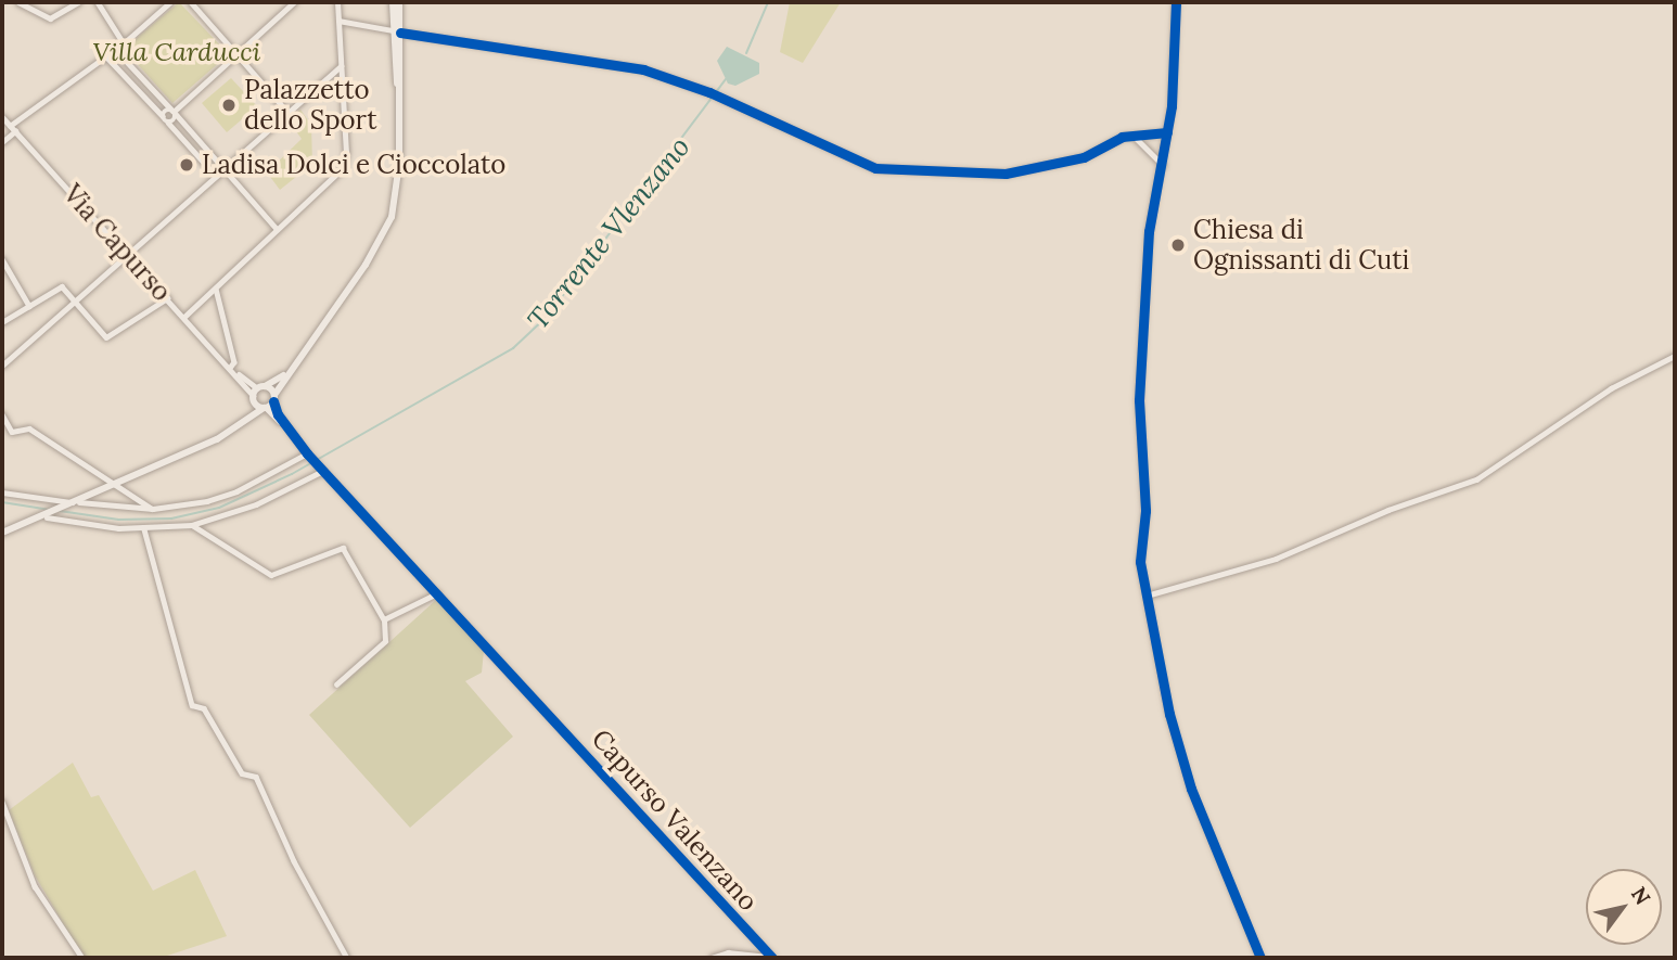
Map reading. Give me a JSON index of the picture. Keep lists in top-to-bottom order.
{
  "streets": {
    "street": ["Via Capurso", "Capurso Valenzano"]
  },
  "water": ["Torrente Vlenzano"],
  "parks": ["Villa Carducci"],
  "places": ["Palazzetto dello Sport", "Ladisa Dolci e Cioccolato", "Chiesa di Ognissanti di Cuti"],
  "north": "top right"
}
